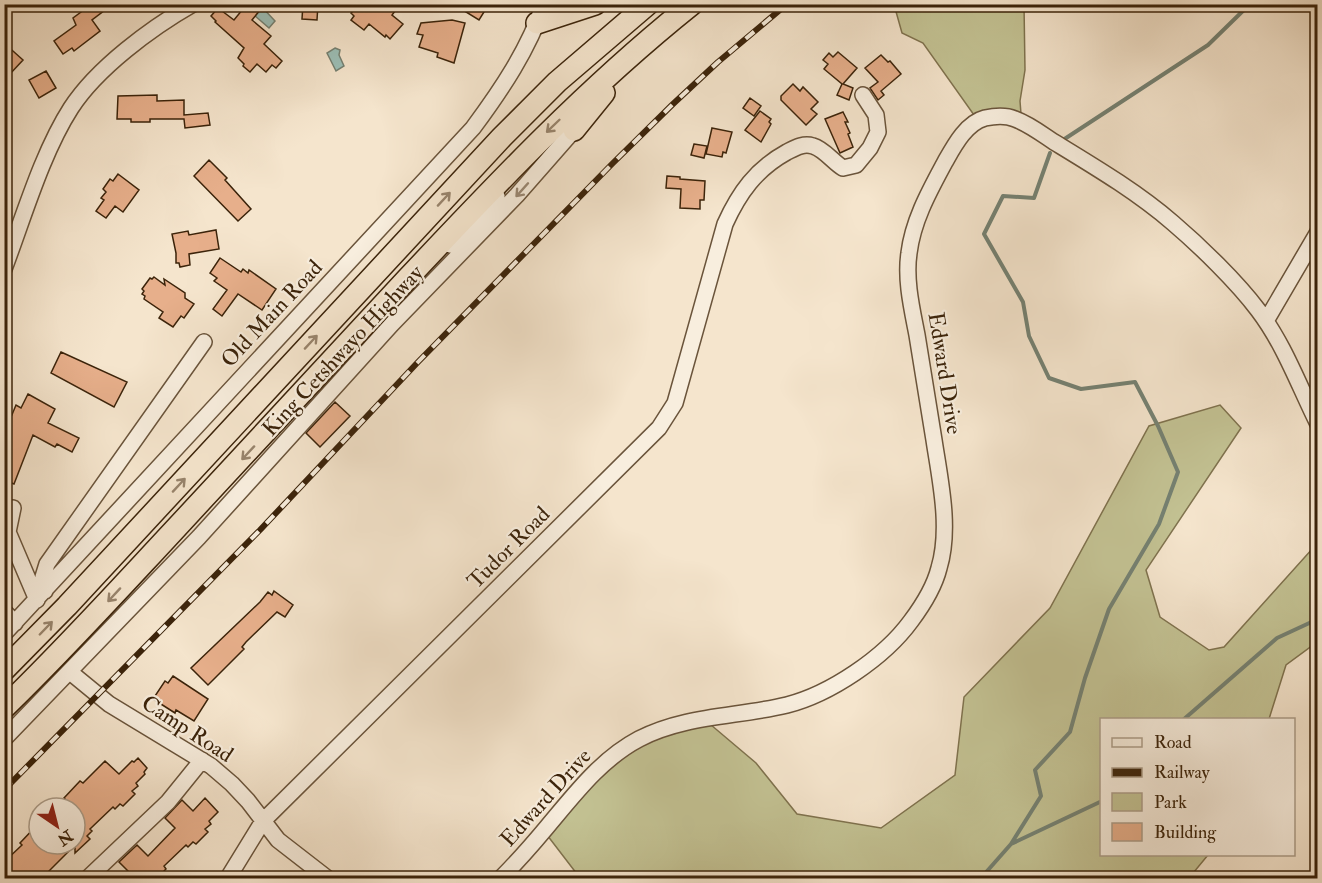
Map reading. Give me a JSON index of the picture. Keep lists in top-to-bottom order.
{
  "streets": {
    "highway": ["King Cetshwayo Highway"],
    "street": [
      "Old Main Road",
      "Edward Drive",
      "Tudor Road",
      "Camp Road"
    ]
  },
  "crossings": [
    ["Tudor Road", "Camp Road"]
  ],
  "legend": [
    "Road",
    "Railway",
    "Park",
    "Building"
  ],
  "north": "bottom right"
}
